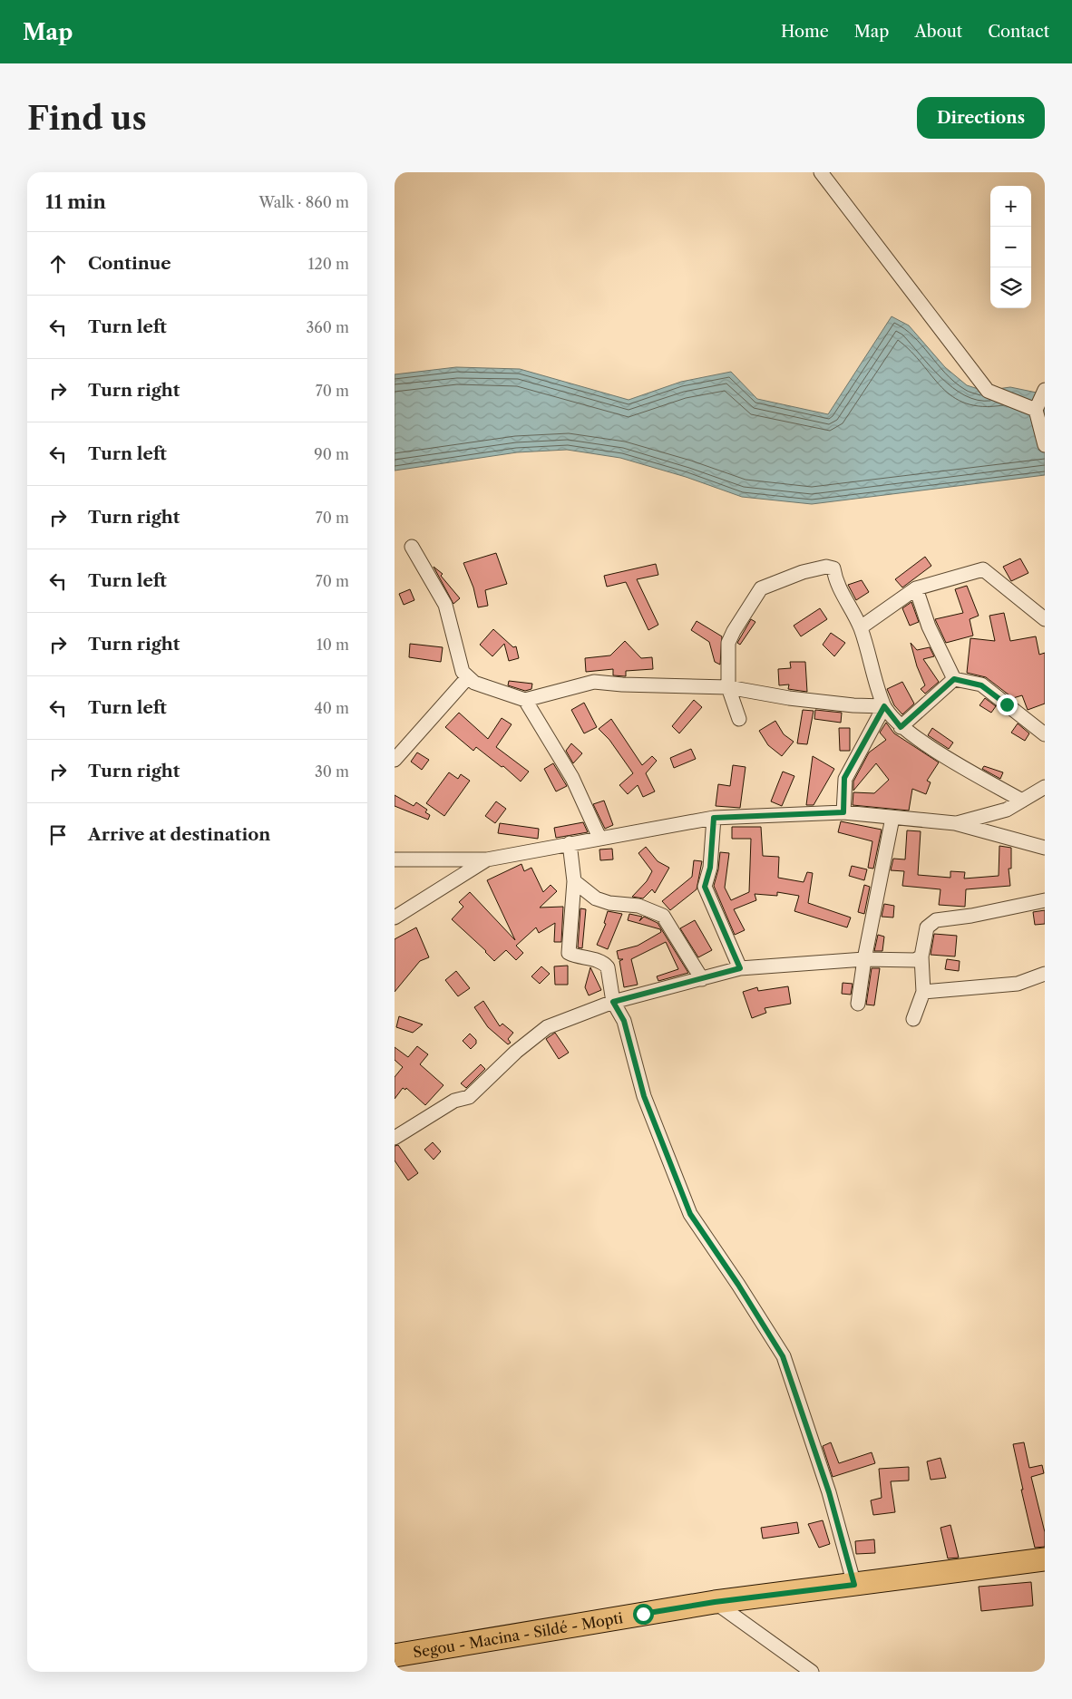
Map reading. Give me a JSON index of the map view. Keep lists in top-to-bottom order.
{
  "streets": {
    "main road": ["Segou - Macina - Sildé - Mopti"]
  },
  "page": {
    "header": "Map",
    "nav": [
      "Home",
      "Map",
      "About",
      "Contact"
    ],
    "buttons": "Directions",
    "title": "Find us",
    "heading": ["11 min", "Walk · 860 m"],
    "map_buttons": ["+", "−"],
    "list": [
      ["Continue", "120 m"],
      ["Turn left", "360 m"],
      ["Turn right", "70 m"],
      ["Turn left", "90 m"],
      ["Turn right", "70 m"],
      ["Turn left", "70 m"],
      ["Turn right", "10 m"],
      ["Turn left", "40 m"],
      ["Turn right", "30 m"],
      "Arrive at destination"
    ]
  }
}
